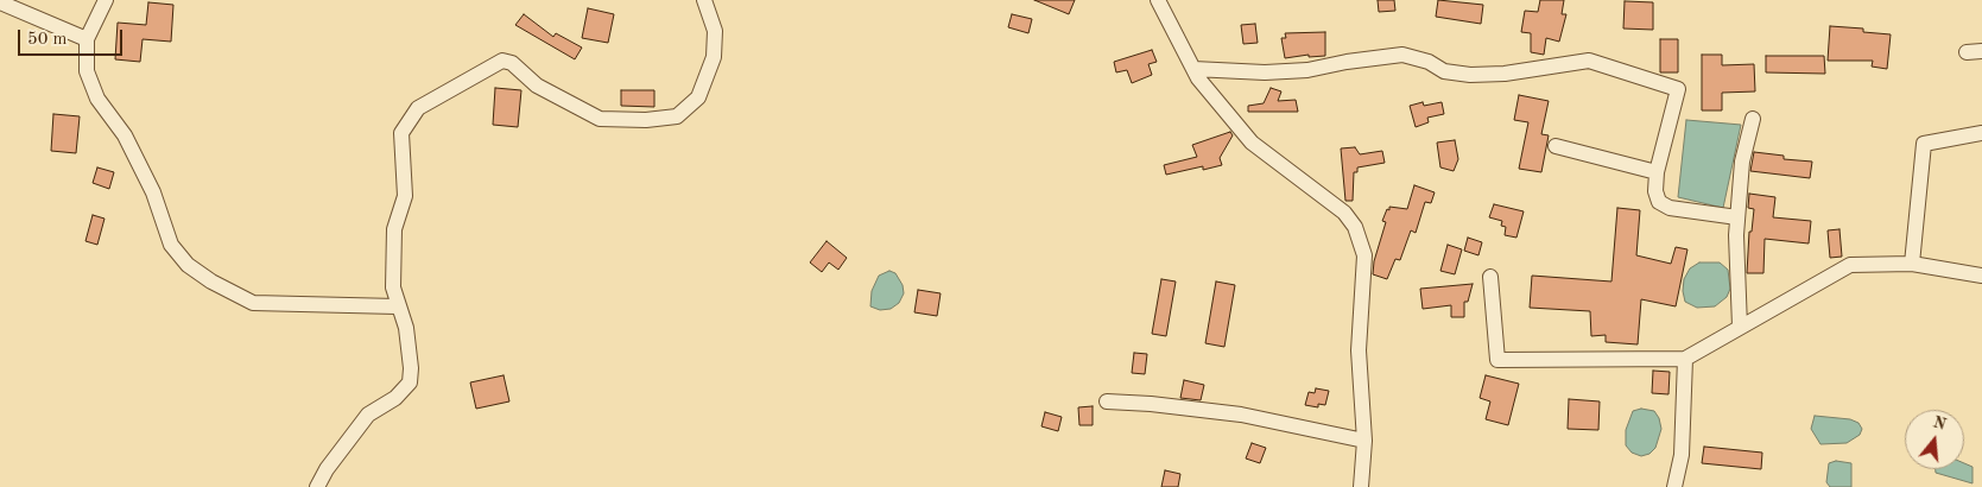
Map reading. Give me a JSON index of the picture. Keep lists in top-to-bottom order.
{
  "scale_bar": "50 m",
  "north": "top"
}
